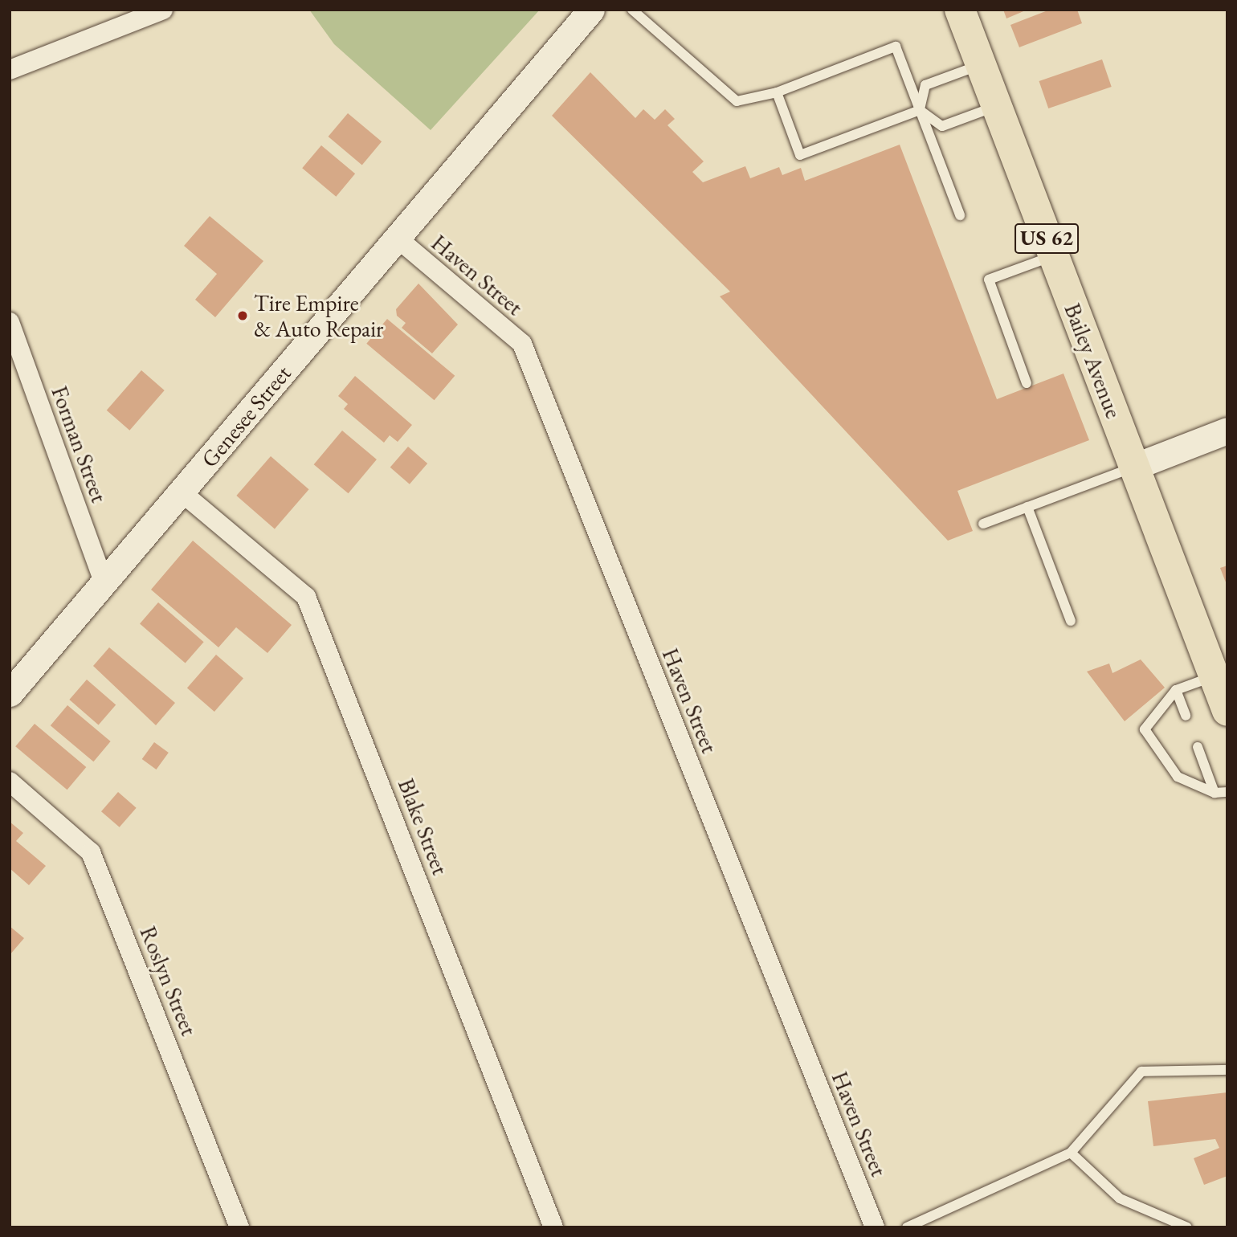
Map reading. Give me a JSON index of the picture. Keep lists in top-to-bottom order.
{
  "streets": {
    "main road": ["US 62", "Bailey Avenue", "Genesee Street"],
    "street": [
      "Haven Street",
      "Forman Street",
      "Blake Street",
      "Roslyn Street"
    ]
  },
  "crossings": [
    ["Haven Street", "Genesee Street"],
    ["Genesee Street", "Forman Street"],
    ["Genesee Street", "Blake Street"]
  ],
  "places": ["Tire Empire & Auto Repair"]
}
